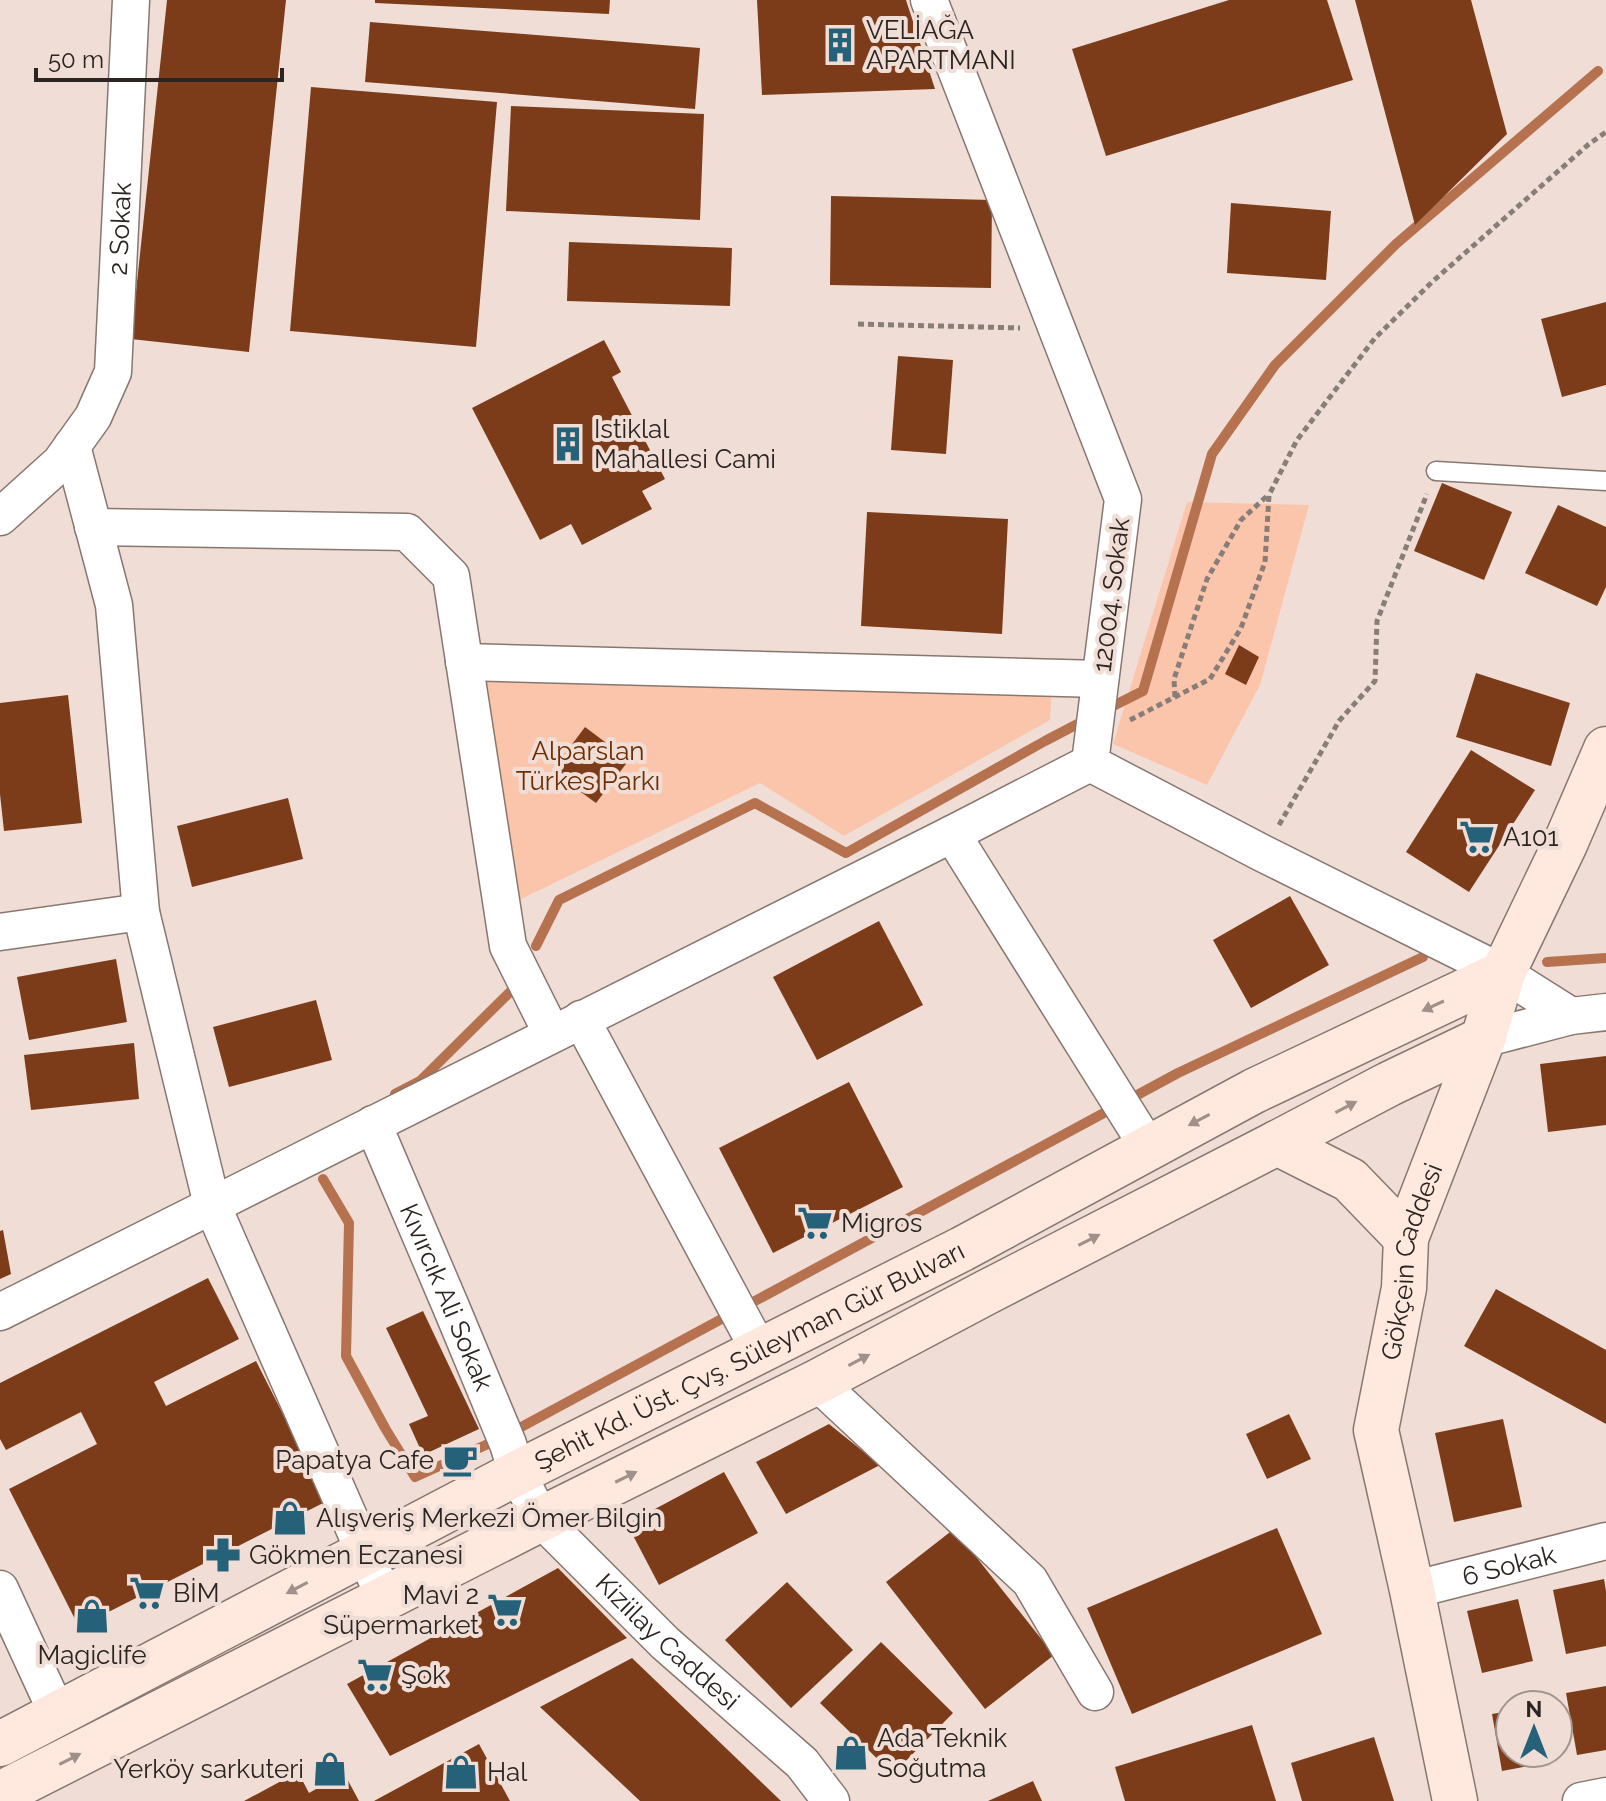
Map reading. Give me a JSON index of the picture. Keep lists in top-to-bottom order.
{
  "streets": {
    "main road": ["Gökçein Caddesi", "Şehit Kd. Üst. Çvş. Süleyman Gür Bulvarı"],
    "street": [
      "2 Sokak",
      "12004. Sokak",
      "Kıvırcık Ali Sokak",
      "6 Sokak",
      "Kiziilay Caddesi"
    ]
  },
  "crossings": [
    ["Gökçein Caddesi", "Şehit Kd. Üst. Çvş. Süleyman Gür Bulvarı"],
    ["Gökçein Caddesi", "6 Sokak"],
    ["Kıvırcık Ali Sokak", "Şehit Kd. Üst. Çvş. Süleyman Gür Bulvarı"],
    ["Kıvırcık Ali Sokak", "Kiziilay Caddesi"],
    ["Şehit Kd. Üst. Çvş. Süleyman Gür Bulvarı", "Kiziilay Caddesi"]
  ],
  "parks": ["Alparslan Türkes Parkı"],
  "places": {
    "building": ["VELİAĞA APARTMANI", "Istiklal Mahallesi Cami"],
    "supermarket": [
      "A101",
      "Migros",
      "BİM",
      "Mavi 2 Süpermarket",
      "Şok"
    ],
    "cafe": ["Papatya Cafe"],
    "shop": [
      "Alışveriş Merkezi Ömer Bilgin",
      "Magiclife",
      "Ada Teknik Soğutma",
      "Yerköy sarkuteri",
      "Hal"
    ],
    "pharmacy": ["Gökmen Eczanesi"]
  },
  "scale_bar": "50 m",
  "north": "top"
}
